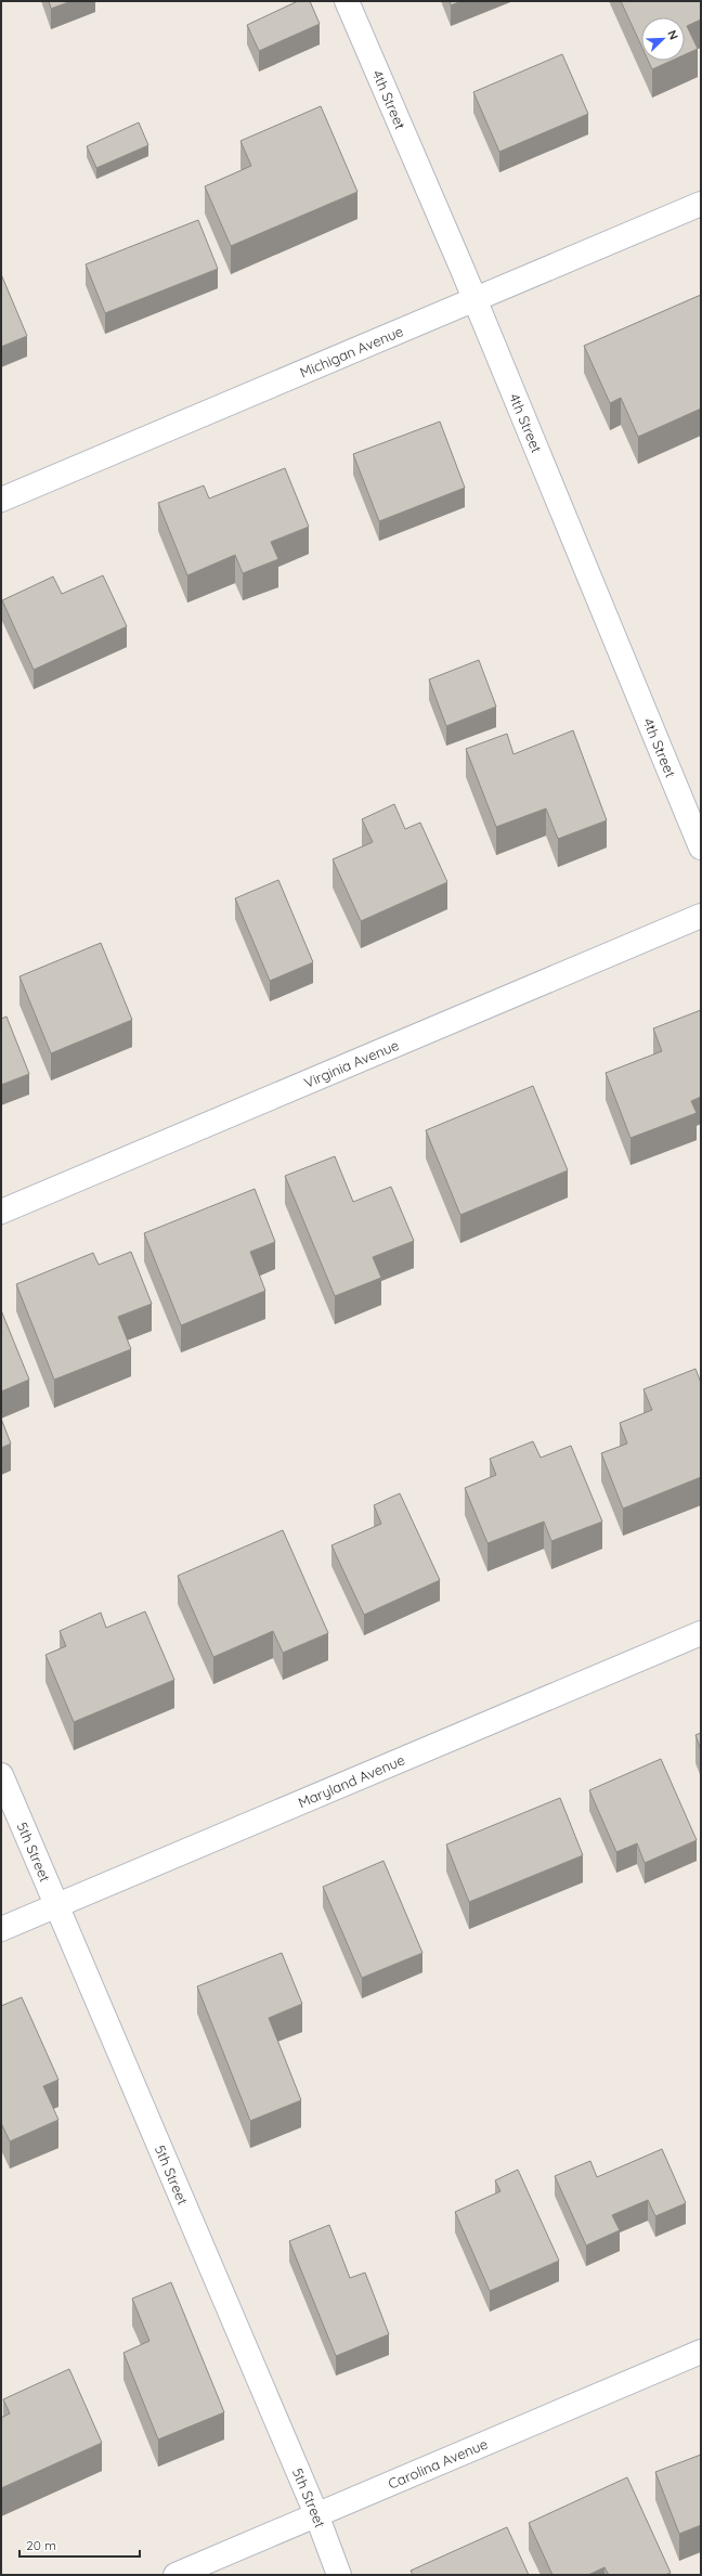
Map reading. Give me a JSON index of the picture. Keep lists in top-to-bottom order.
{
  "streets": {
    "street": [
      "4th Street",
      "Michigan Avenue",
      "Virginia Avenue",
      "Maryland Avenue",
      "5th Street",
      "Carolina Avenue"
    ]
  },
  "crossings": [
    ["4th Street", "Michigan Avenue"],
    ["Maryland Avenue", "5th Street"],
    ["5th Street", "Carolina Avenue"]
  ],
  "scale_bar": "20 m",
  "north": "top right"
}
